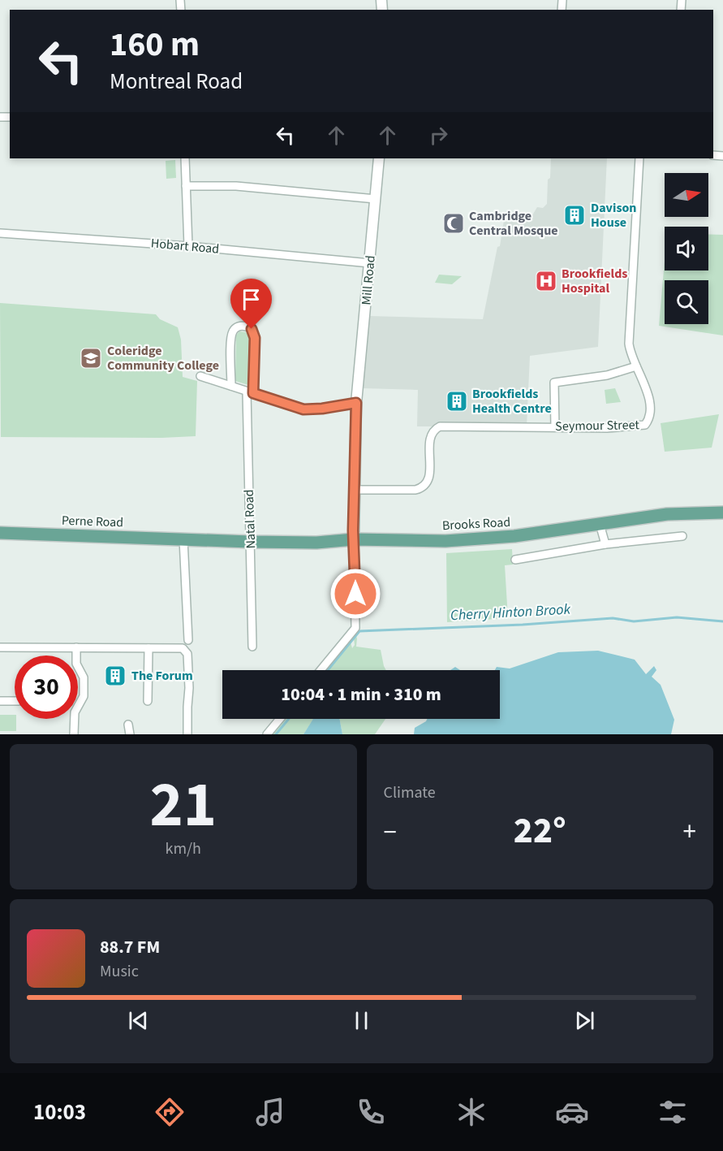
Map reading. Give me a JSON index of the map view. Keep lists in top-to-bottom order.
{
  "streets": {
    "main road": ["Perne Road", "Brooks Road"],
    "street": [
      "Hobart Road",
      "Mill Road",
      "Seymour Street",
      "Natal Road"
    ]
  },
  "crossings": [
    ["Hobart Road", "Mill Road"],
    ["Mill Road", "Seymour Street"],
    ["Mill Road", "Perne Road"],
    ["Mill Road", "Brooks Road"],
    ["Natal Road", "Perne Road"],
    ["Perne Road", "Brooks Road"]
  ],
  "water": ["Cherry Hinton Brook"],
  "places": {
    "building": ["Davison House", "Brookfields Health Centre", "The Forum"],
    "mosque": ["Cambridge Central Mosque"],
    "hospital": ["Brookfields Hospital"],
    "school or university": ["Coleridge Community College"]
  },
  "north": "right",
  "page": {
    "turn": ["160 m", "Montreal Road"],
    "limit": "30",
    "trip": "10:04 · 1 min · 310 m",
    "tile": [
      ["21", "km/h"],
      "Climate"
    ],
    "heat": ["−", "22°", "+"],
    "song": ["88.7 FM", "Music"],
    "tabs": "10:03"
  }
}
